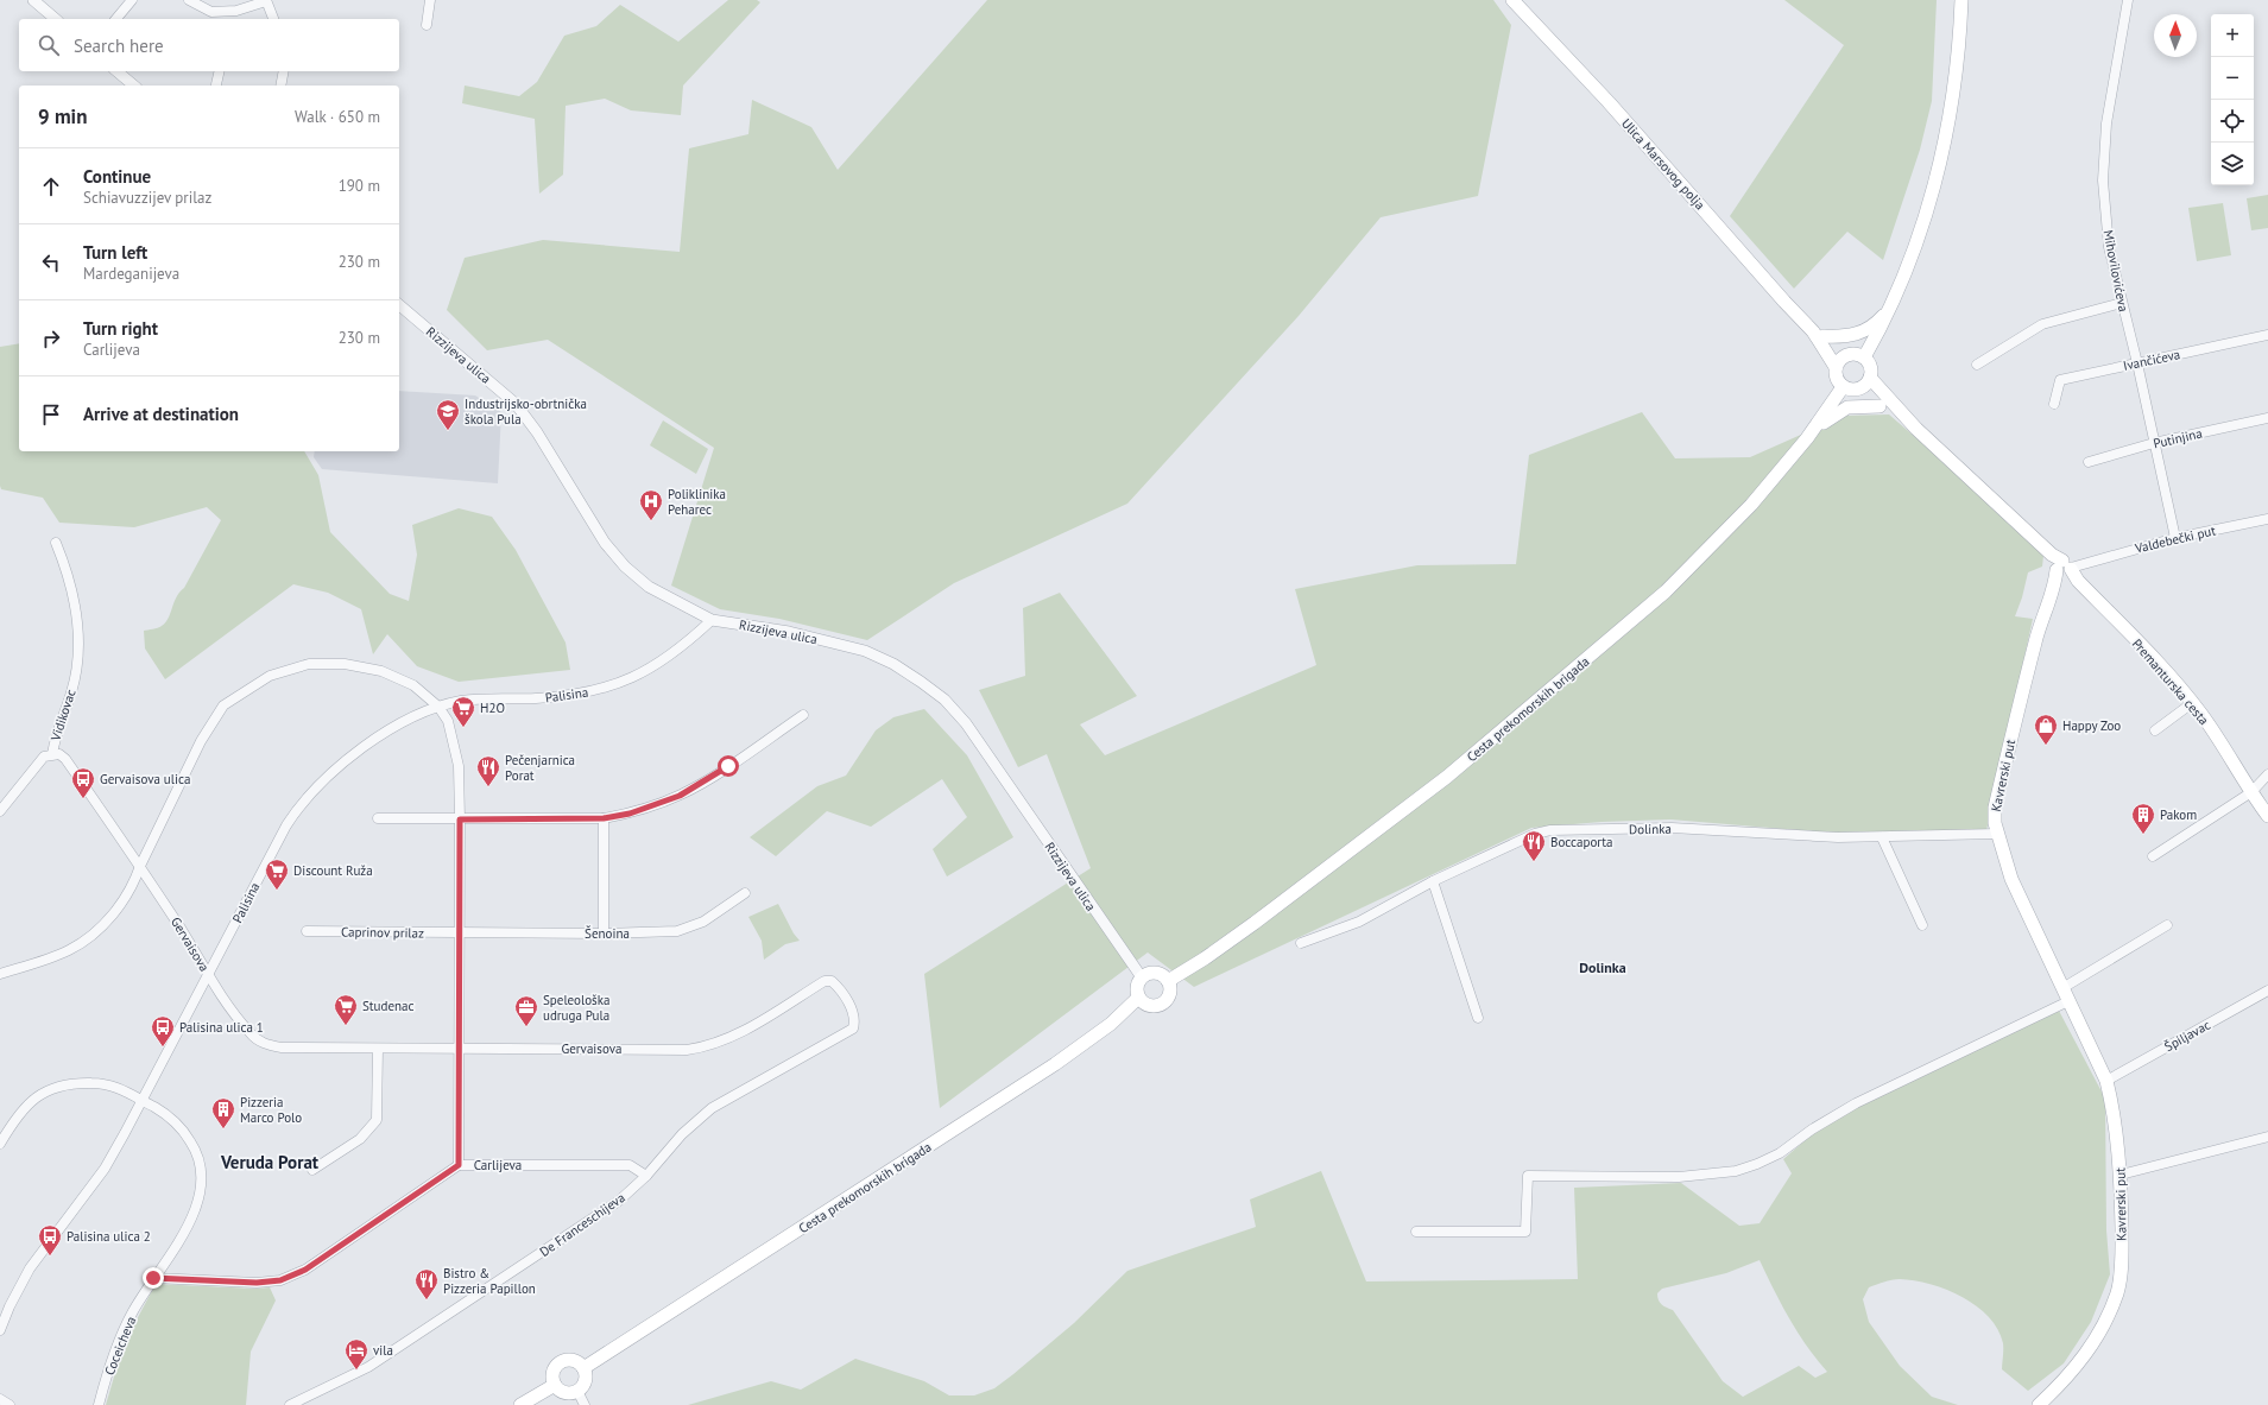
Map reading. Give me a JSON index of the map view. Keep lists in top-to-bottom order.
{
  "streets": {
    "main road": [
      "Ulica Marsovog polja",
      "Premanturska cesta",
      "Cesta prekomorskih brigada",
      "Kavrerski put"
    ],
    "street": [
      "Mihovilovićeva",
      "Rizzijeva ulica",
      "Ivančićeva",
      "Putinjina",
      "Valdebečki put",
      "Palisina",
      "Vidikovac",
      "Dolinka",
      "Caprinov prilaz",
      "Šenoina",
      "Gervaisova",
      "Špiljavac",
      "Carlijeva",
      "De Franceschijeva",
      "Coceicheva"
    ]
  },
  "crossings": [
    ["Ulica Marsovog polja", "Premanturska cesta"],
    ["Ulica Marsovog polja", "Cesta prekomorskih brigada"],
    ["Mihovilovićeva", "Ivančićeva"],
    ["Mihovilovićeva", "Putinjina"],
    ["Mihovilovićeva", "Valdebečki put"],
    ["Rizzijeva ulica", "Palisina"],
    ["Rizzijeva ulica", "Cesta prekomorskih brigada"],
    ["Valdebečki put", "Premanturska cesta"],
    ["Valdebečki put", "Kavrerski put"],
    ["Premanturska cesta", "Cesta prekomorskih brigada"],
    ["Premanturska cesta", "Kavrerski put"],
    ["Palisina", "Gervaisova"],
    ["Palisina", "Coceicheva"],
    ["Vidikovac", "Gervaisova"],
    ["Kavrerski put", "Dolinka"],
    ["Kavrerski put", "Špiljavac"],
    ["Caprinov prilaz", "Šenoina"],
    ["Gervaisova", "De Franceschijeva"],
    ["Carlijeva", "De Franceschijeva"],
    ["Carlijeva", "Coceicheva"]
  ],
  "districts": ["Dolinka", "Veruda Porat"],
  "places": {
    "school or university": ["Industrijsko-obrtnička škola Pula"],
    "hospital": ["Poliklinika Peharec"],
    "supermarket": ["H2O", "Discount Ruža", "Studenac"],
    "shop": ["Happy Zoo"],
    "restaurant": ["Pečenjarnica Porat", "Boccaporta", "Bistro & Pizzeria Papillon"],
    "bus stop": ["Gervaisova ulica", "Palisina ulica 1", "Palisina ulica 2"],
    "building": ["Pakom", "Pizzeria Marco Polo"],
    "office": ["Speleološka udruga Pula"],
    "hotel": ["vila"]
  },
  "north": "top",
  "page": {
    "map_buttons": ["+", "−"],
    "search": "Search here",
    "heading": ["9 min", "Walk · 650 m"],
    "list": [
      ["Continue", "Schiavuzzijev prilaz", "190 m"],
      ["Turn left", "Mardeganijeva", "230 m"],
      ["Turn right", "Carlijeva", "230 m"],
      "Arrive at destination"
    ]
  }
}
